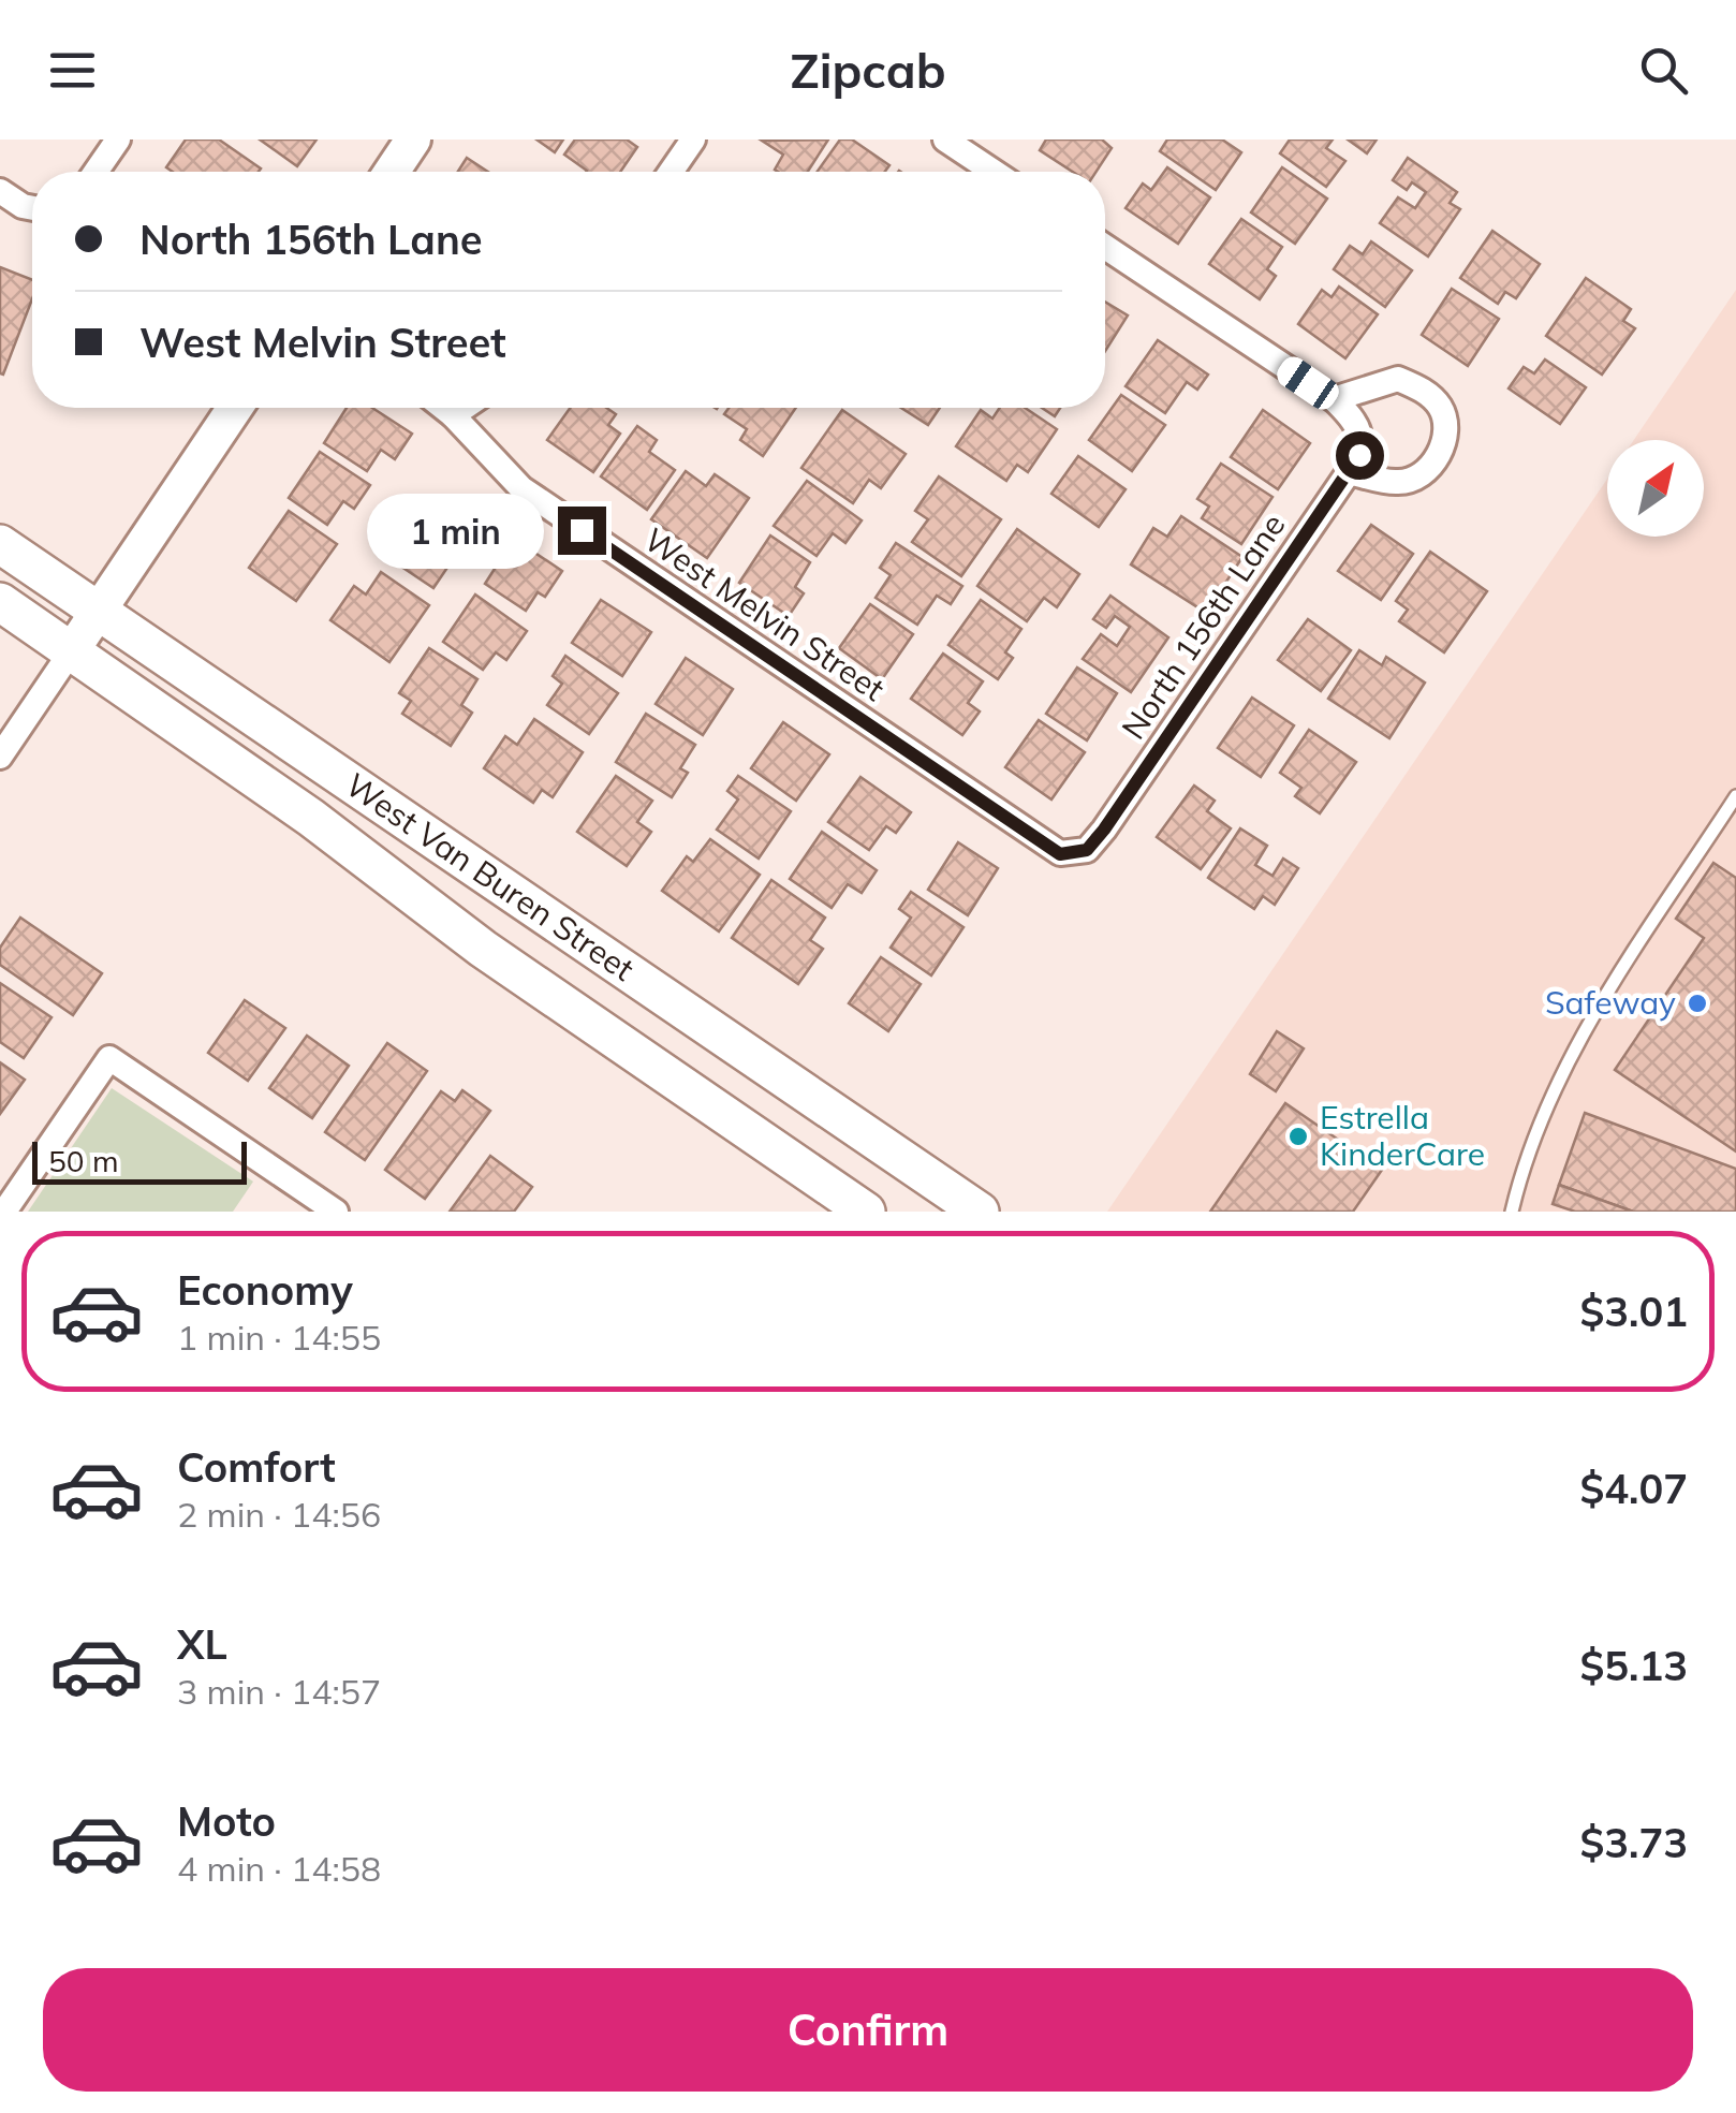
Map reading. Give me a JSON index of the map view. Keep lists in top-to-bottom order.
{
  "streets": {
    "main road": ["West Van Buren Street"],
    "street": ["West Melvin Street", "North 156th Lane"]
  },
  "crossings": [
    ["West Melvin Street", "North 156th Lane"]
  ],
  "places": ["Safeway", "Estrella KinderCare"],
  "scale_bar": "50 m",
  "north": "top right",
  "page": {
    "header": "Zipcab",
    "banner": ["North 156th Lane", "West Melvin Street"],
    "bubble": "1 min",
    "scale": "50 m",
    "list": [
      {
        "name": "Economy",
        "note": "1 min · 14:55",
        "value": "$3.01"
      },
      {
        "name": "Comfort",
        "note": "2 min · 14:56",
        "value": "$4.07"
      },
      {
        "name": "XL",
        "note": "3 min · 14:57",
        "value": "$5.13"
      },
      {
        "name": "Moto",
        "note": "4 min · 14:58",
        "value": "$3.73"
      }
    ],
    "buttons": "Confirm"
  }
}
